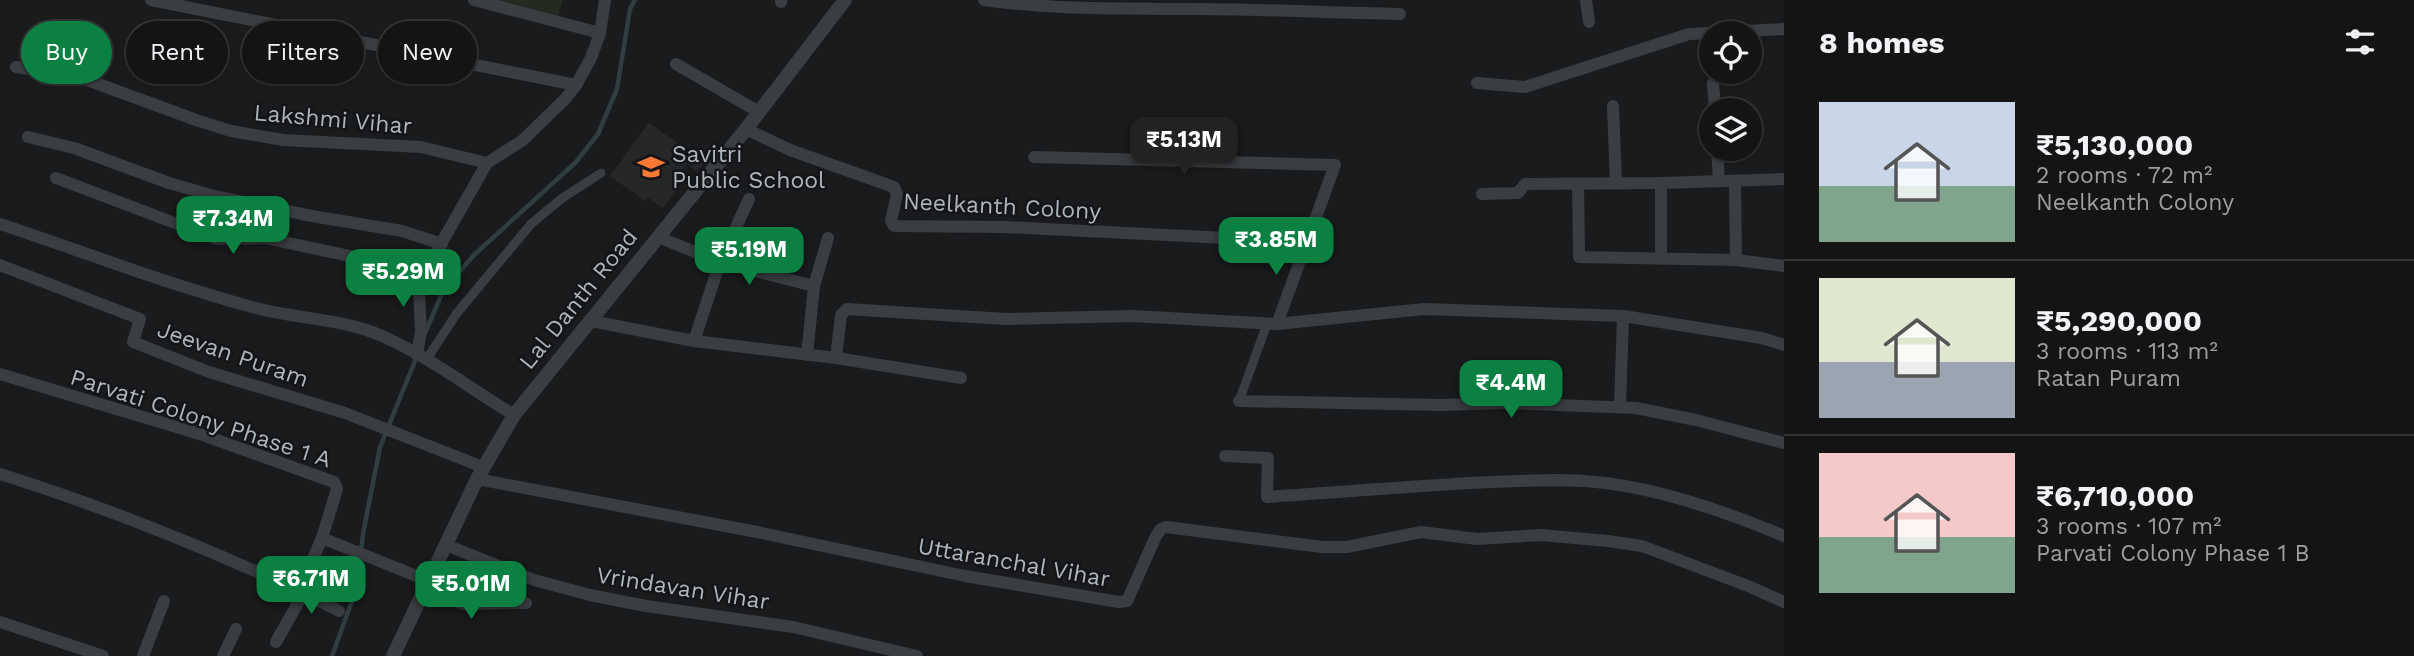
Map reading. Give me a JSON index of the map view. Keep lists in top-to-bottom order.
{
  "streets": {
    "street": [
      "Lakshmi Vihar",
      "Neelkanth Colony",
      "Lal Danth Road",
      "Jeevan Puram",
      "Parvati Colony Phase 1 A",
      "Uttaranchal Vihar",
      "Vrindavan Vihar"
    ]
  },
  "crossings": [
    ["Neelkanth Colony", "Lal Danth Road"],
    ["Lal Danth Road", "Jeevan Puram"],
    ["Lal Danth Road", "Uttaranchal Vihar"],
    ["Lal Danth Road", "Vrindavan Vihar"],
    ["Jeevan Puram", "Uttaranchal Vihar"]
  ],
  "places": {
    "school or university": ["Savitri Public School"]
  },
  "page": {
    "heading": "8 homes",
    "chip": [
      "Buy",
      "Rent",
      "Filters",
      "New"
    ],
    "list": [
      {
        "name": "₹5,130,000",
        "note": "2 rooms · 72 m² · Neelkanth Colony"
      },
      {
        "name": "₹5,290,000",
        "note": "3 rooms · 113 m² · Ratan Puram"
      },
      {
        "name": "₹6,710,000",
        "note": "3 rooms · 107 m² · Parvati Colony Phase 1 B"
      }
    ],
    "price": [
      "₹5.13M",
      "₹7.34M",
      "₹3.85M",
      "₹5.19M",
      "₹5.29M",
      "₹4.4M",
      "₹6.71M",
      "₹5.01M"
    ]
  }
}
